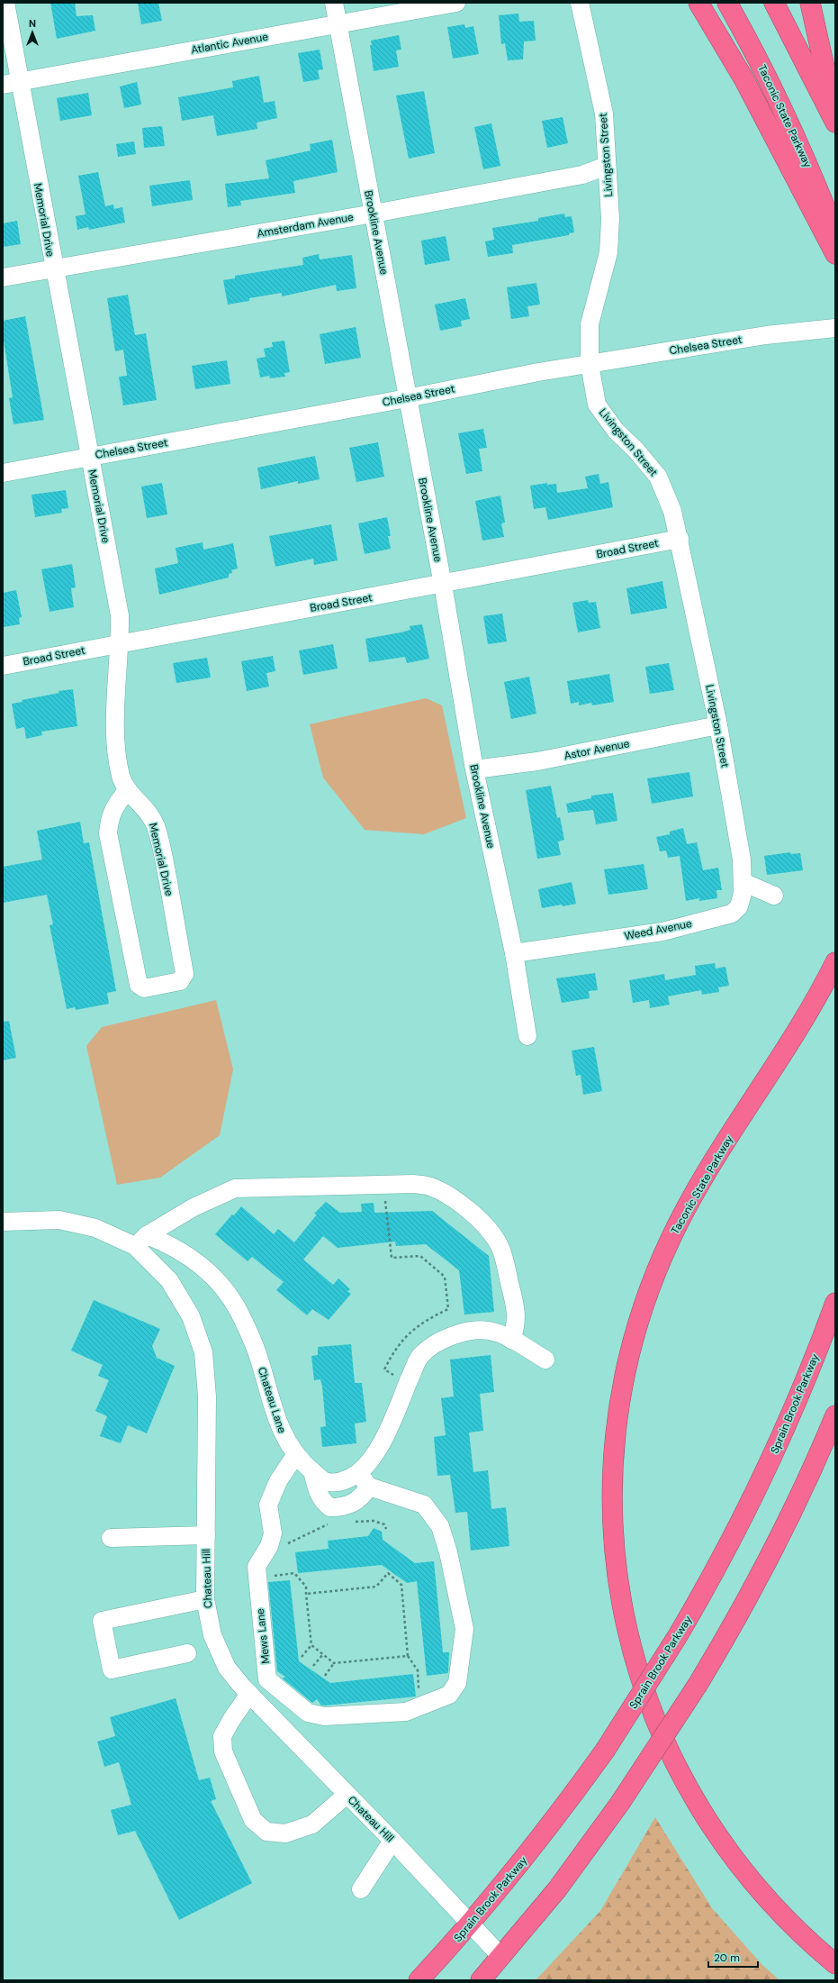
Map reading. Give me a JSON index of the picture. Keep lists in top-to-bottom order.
{
  "streets": {
    "highway": ["Taconic State Parkway", "Sprain Brook Parkway"],
    "street": [
      "Atlantic Avenue",
      "Livingston Street",
      "Memorial Drive",
      "Amsterdam Avenue",
      "Brookline Avenue",
      "Chelsea Street",
      "Broad Street",
      "Astor Avenue",
      "Weed Avenue",
      "Chateau Lane",
      "Chateau Hill",
      "Mews Lane"
    ]
  },
  "crossings": [
    ["Atlantic Avenue", "Memorial Drive"],
    ["Atlantic Avenue", "Brookline Avenue"],
    ["Livingston Street", "Amsterdam Avenue"],
    ["Livingston Street", "Chelsea Street"],
    ["Livingston Street", "Broad Street"],
    ["Livingston Street", "Astor Avenue"],
    ["Livingston Street", "Weed Avenue"],
    ["Memorial Drive", "Amsterdam Avenue"],
    ["Memorial Drive", "Chelsea Street"],
    ["Memorial Drive", "Broad Street"],
    ["Amsterdam Avenue", "Brookline Avenue"],
    ["Brookline Avenue", "Chelsea Street"],
    ["Brookline Avenue", "Broad Street"],
    ["Brookline Avenue", "Astor Avenue"],
    ["Brookline Avenue", "Weed Avenue"],
    ["Chateau Lane", "Chateau Hill"],
    ["Chateau Lane", "Mews Lane"],
    ["Sprain Brook Parkway", "Chateau Hill"]
  ],
  "scale_bar": "20 m",
  "north": "top"
}
